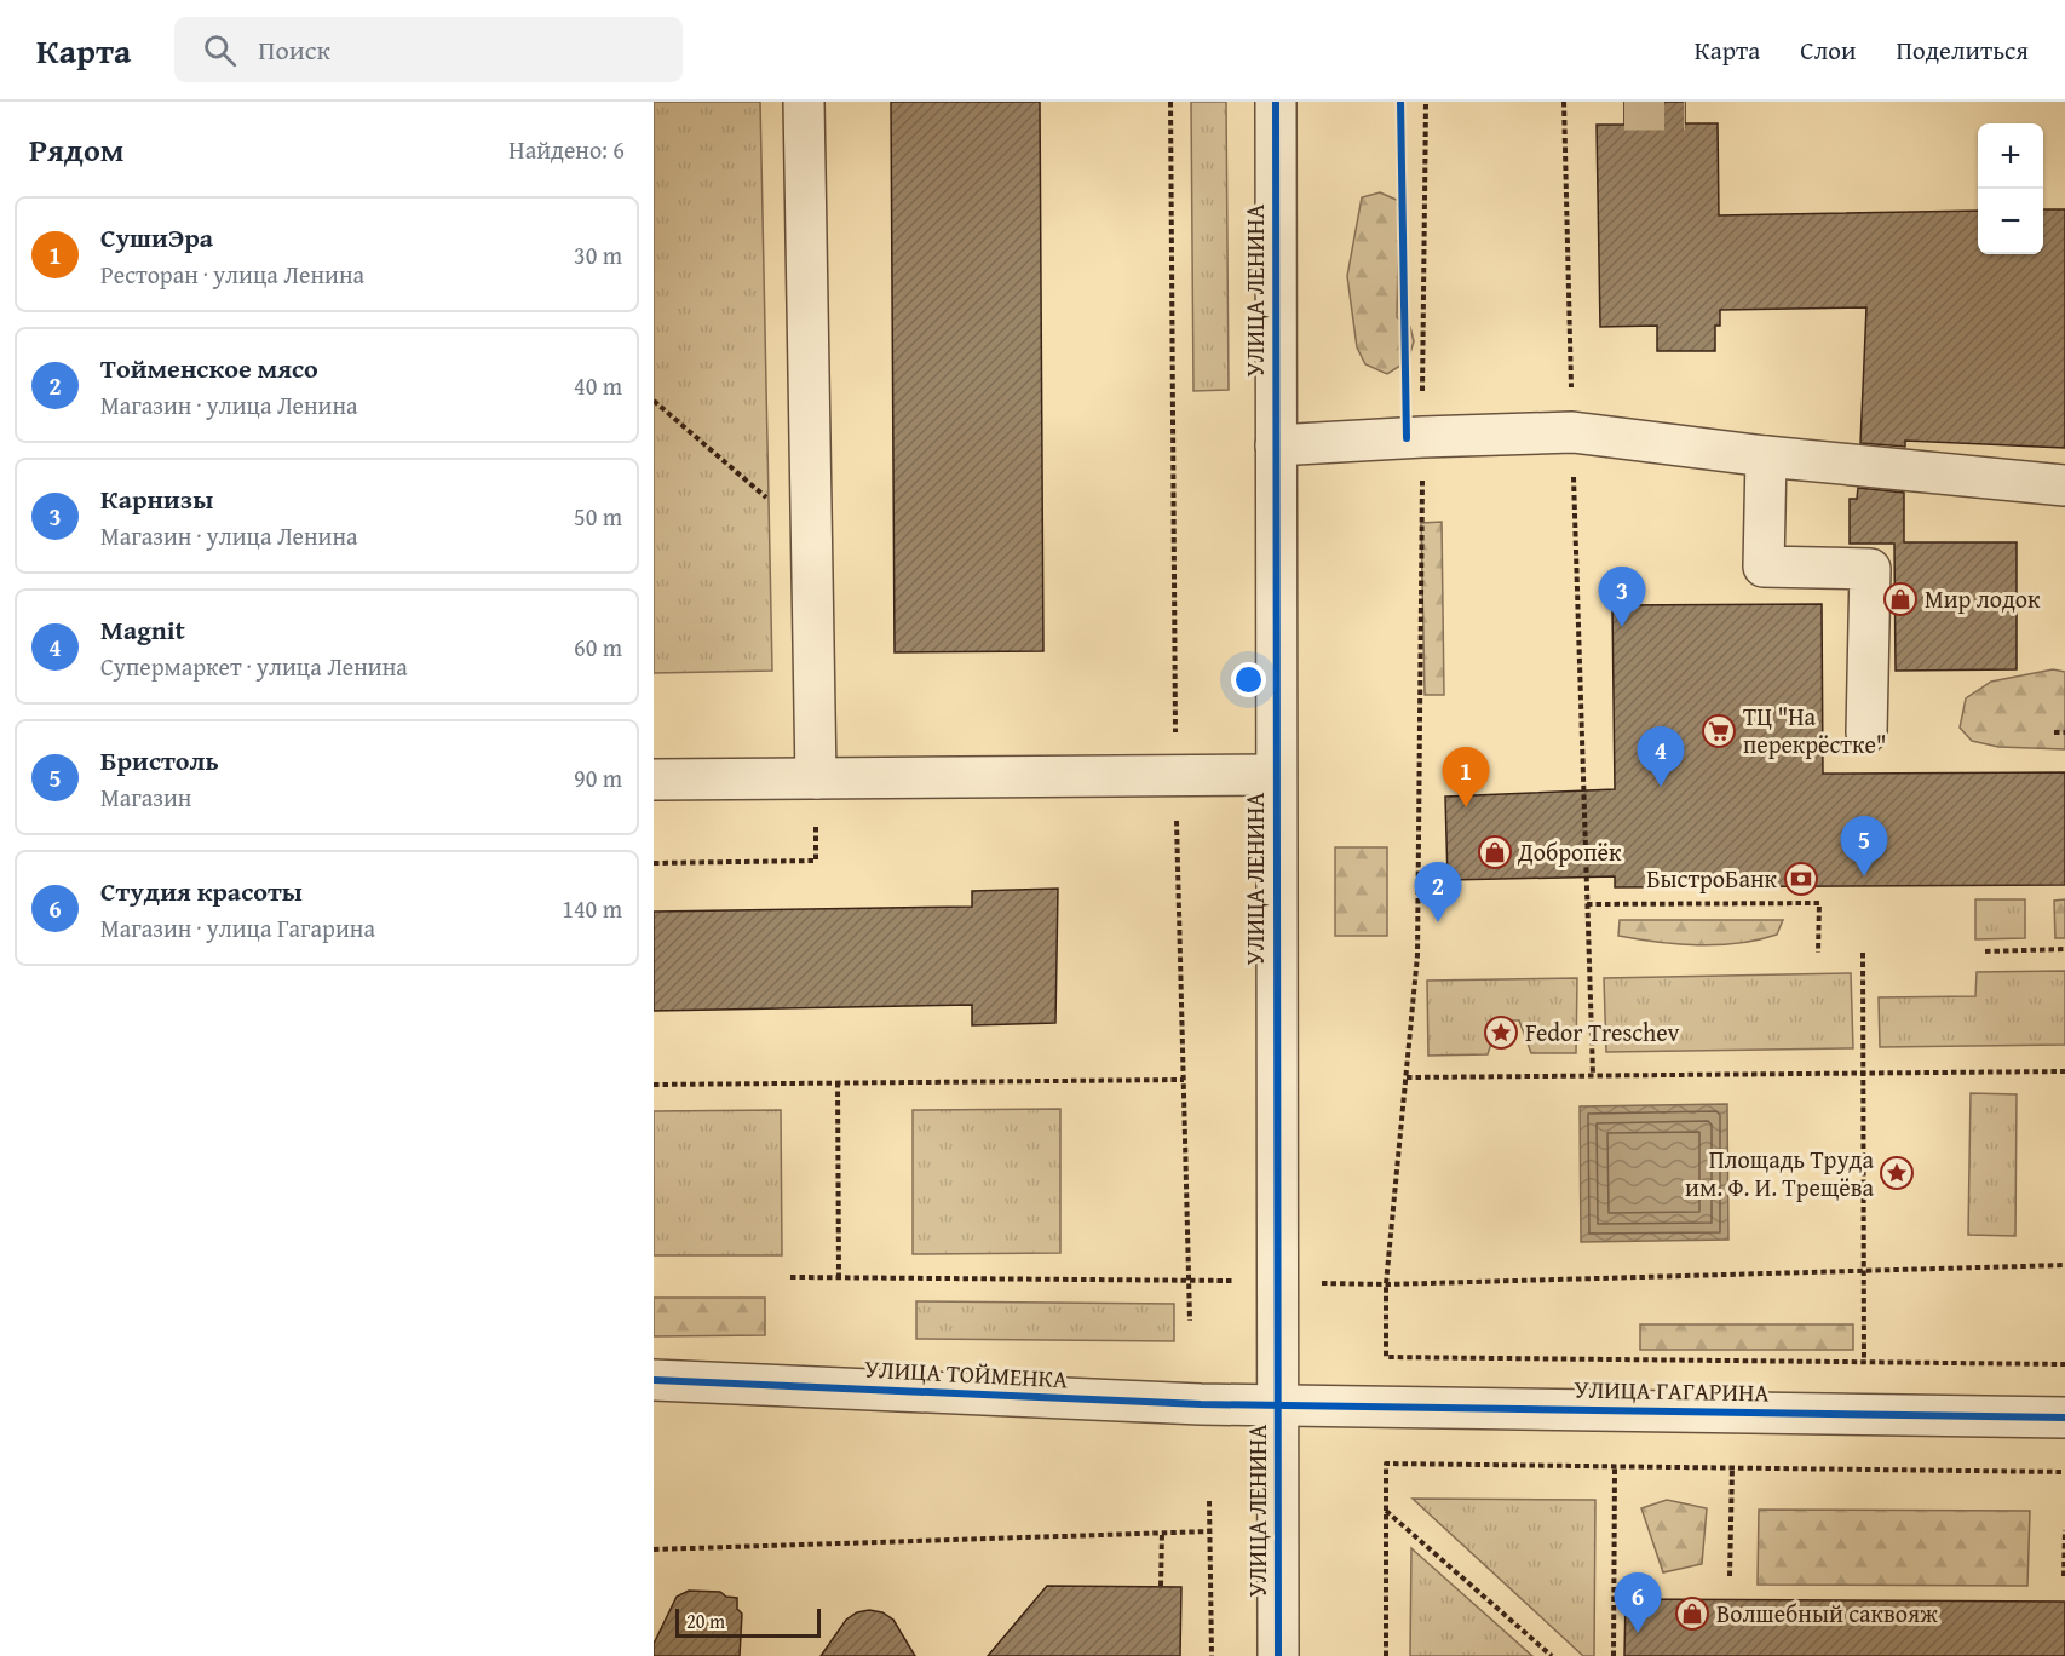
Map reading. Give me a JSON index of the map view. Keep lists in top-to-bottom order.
{
  "streets": {
    "street": ["УЛИЦА ЛЕНИНА", "УЛИЦА ТОЙМЕНКА", "УЛИЦА ГАГАРИНА"]
  },
  "crossings": [
    ["УЛИЦА ЛЕНИНА", "УЛИЦА ТОЙМЕНКА"],
    ["УЛИЦА ЛЕНИНА", "УЛИЦА ГАГАРИНА"],
    ["УЛИЦА ТОЙМЕНКА", "УЛИЦА ГАГАРИНА"]
  ],
  "places": {
    "shop": ["Мир лодок", "Добропёк", "Волшебный саквояж"],
    "supermarket": ["ТЦ \"На перекрёстке\""],
    "bank": ["БыстроБанк"],
    "place": ["Fedor Treschev", "Площадь Труда им. Ф. И. Трещёва"]
  },
  "scale_bar": "20 m",
  "page": {
    "header": "Карта",
    "search": "Поиск",
    "nav": ["Карта", "Слои", "Поделиться"],
    "heading": ["Рядом", "Найдено: 6"],
    "map_buttons": ["+", "−"],
    "list": [
      {
        "mark": "1",
        "name": "СушиЭра",
        "note": "Ресторан · улица Ленина",
        "value": "30 m"
      },
      {
        "mark": "2",
        "name": "Тойменское мясо",
        "note": "Магазин · улица Ленина",
        "value": "40 m"
      },
      {
        "mark": "3",
        "name": "Карнизы",
        "note": "Магазин · улица Ленина",
        "value": "50 m"
      },
      {
        "mark": "4",
        "name": "Magnit",
        "note": "Супермаркет · улица Ленина",
        "value": "60 m"
      },
      {
        "mark": "5",
        "name": "Бристоль",
        "note": "Магазин",
        "value": "90 m"
      },
      {
        "mark": "6",
        "name": "Студия красоты",
        "note": "Магазин · улица Гагарина",
        "value": "140 m"
      }
    ],
    "pins": [
      "3",
      "4",
      "1",
      "5",
      "2",
      "6"
    ],
    "scale": "20 m"
  }
}
